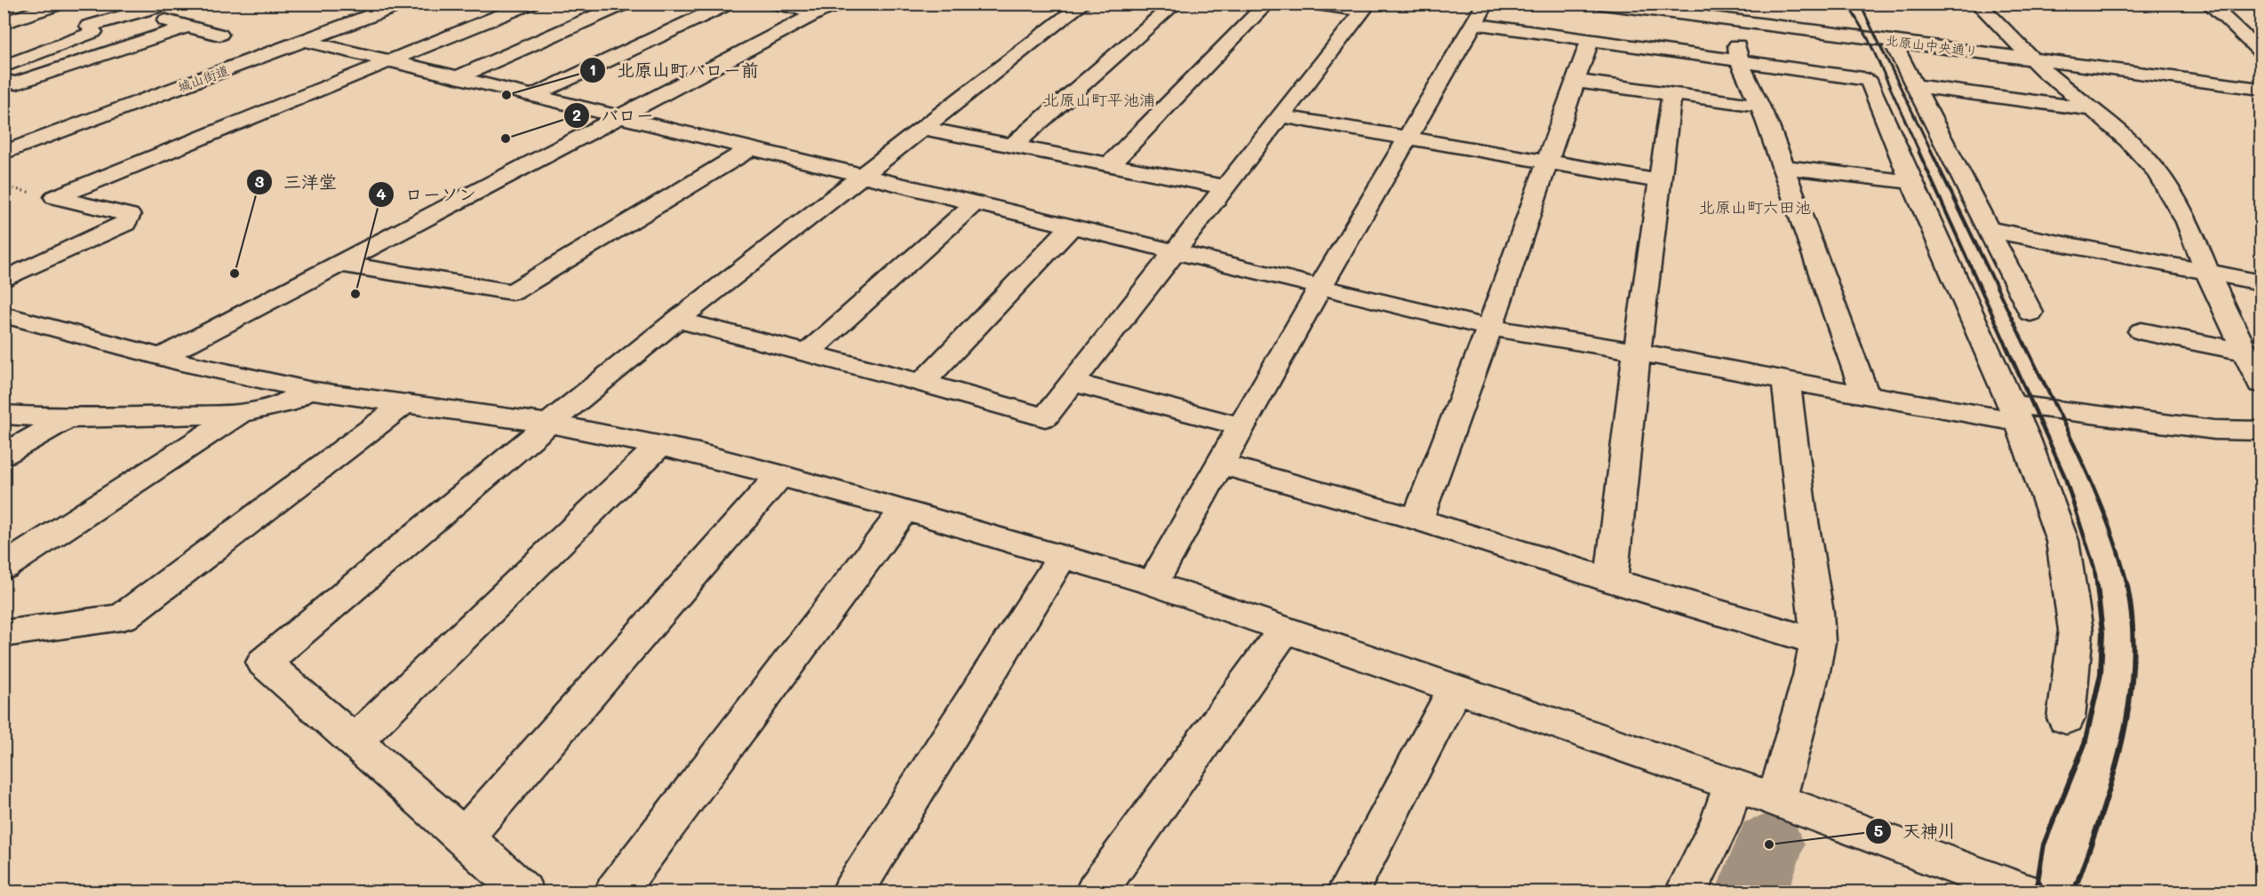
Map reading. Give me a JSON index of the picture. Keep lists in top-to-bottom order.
{
  "streets": {
    "street": ["北原山中央通り", "城山街道"]
  },
  "districts": ["北原山町平池浦", "北原山町六田池"],
  "places": [
    "北原山町バロー前",
    "バロー",
    "三洋堂",
    "ローソン",
    "天神川"
  ]
}
